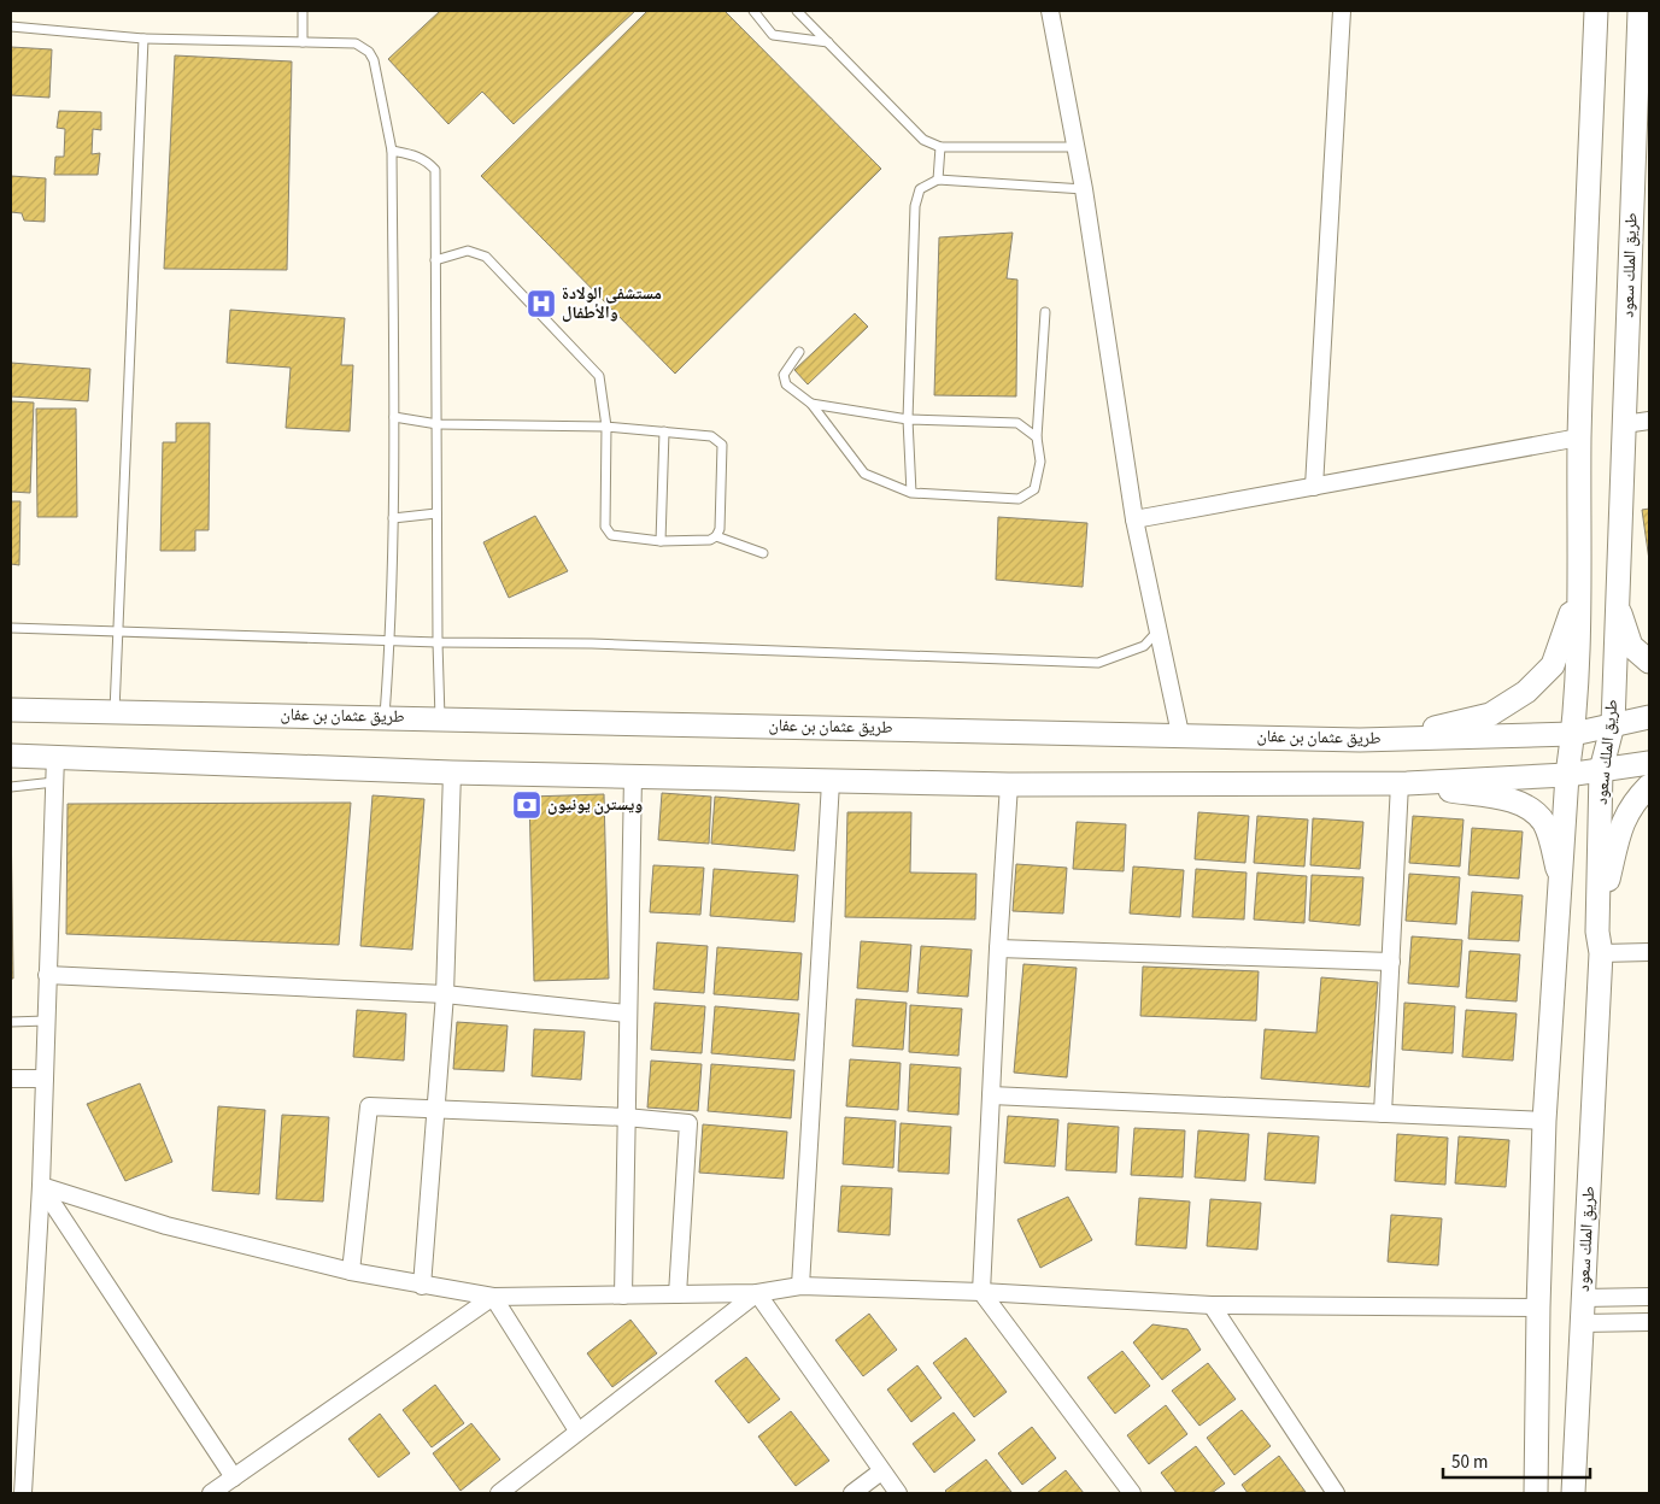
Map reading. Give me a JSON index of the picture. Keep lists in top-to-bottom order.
{
  "streets": {
    "main road": ["طريق الملك سعود", "طريق عثمان بن عفان"]
  },
  "crossings": [
    ["طريق الملك سعود", "طريق عثمان بن عفان"]
  ],
  "places": {
    "hospital": ["مستشفى الولادة والأطفال"],
    "bank": ["ويسترن يونيون"]
  },
  "scale_bar": "50 m"
}
